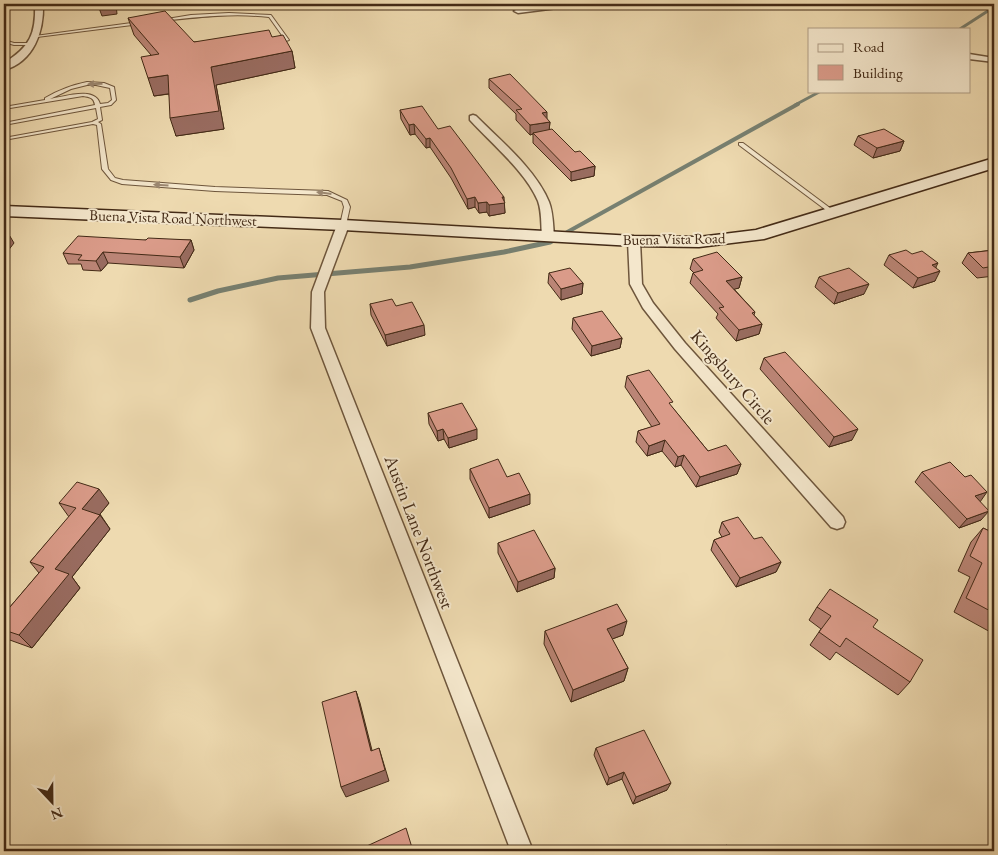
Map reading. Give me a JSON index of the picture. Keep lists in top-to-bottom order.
{
  "streets": {
    "street": [
      "Buena Vista Road Northwest",
      "Buena Vista Road",
      "Kingsbury Circle",
      "Austin Lane Northwest"
    ]
  },
  "crossings": [
    ["Buena Vista Road Northwest", "Buena Vista Road"],
    ["Buena Vista Road Northwest", "Austin Lane Northwest"],
    ["Buena Vista Road", "Kingsbury Circle"],
    ["Buena Vista Road", "Austin Lane Northwest"]
  ],
  "legend": ["Road", "Building"],
  "north": "bottom"
}
